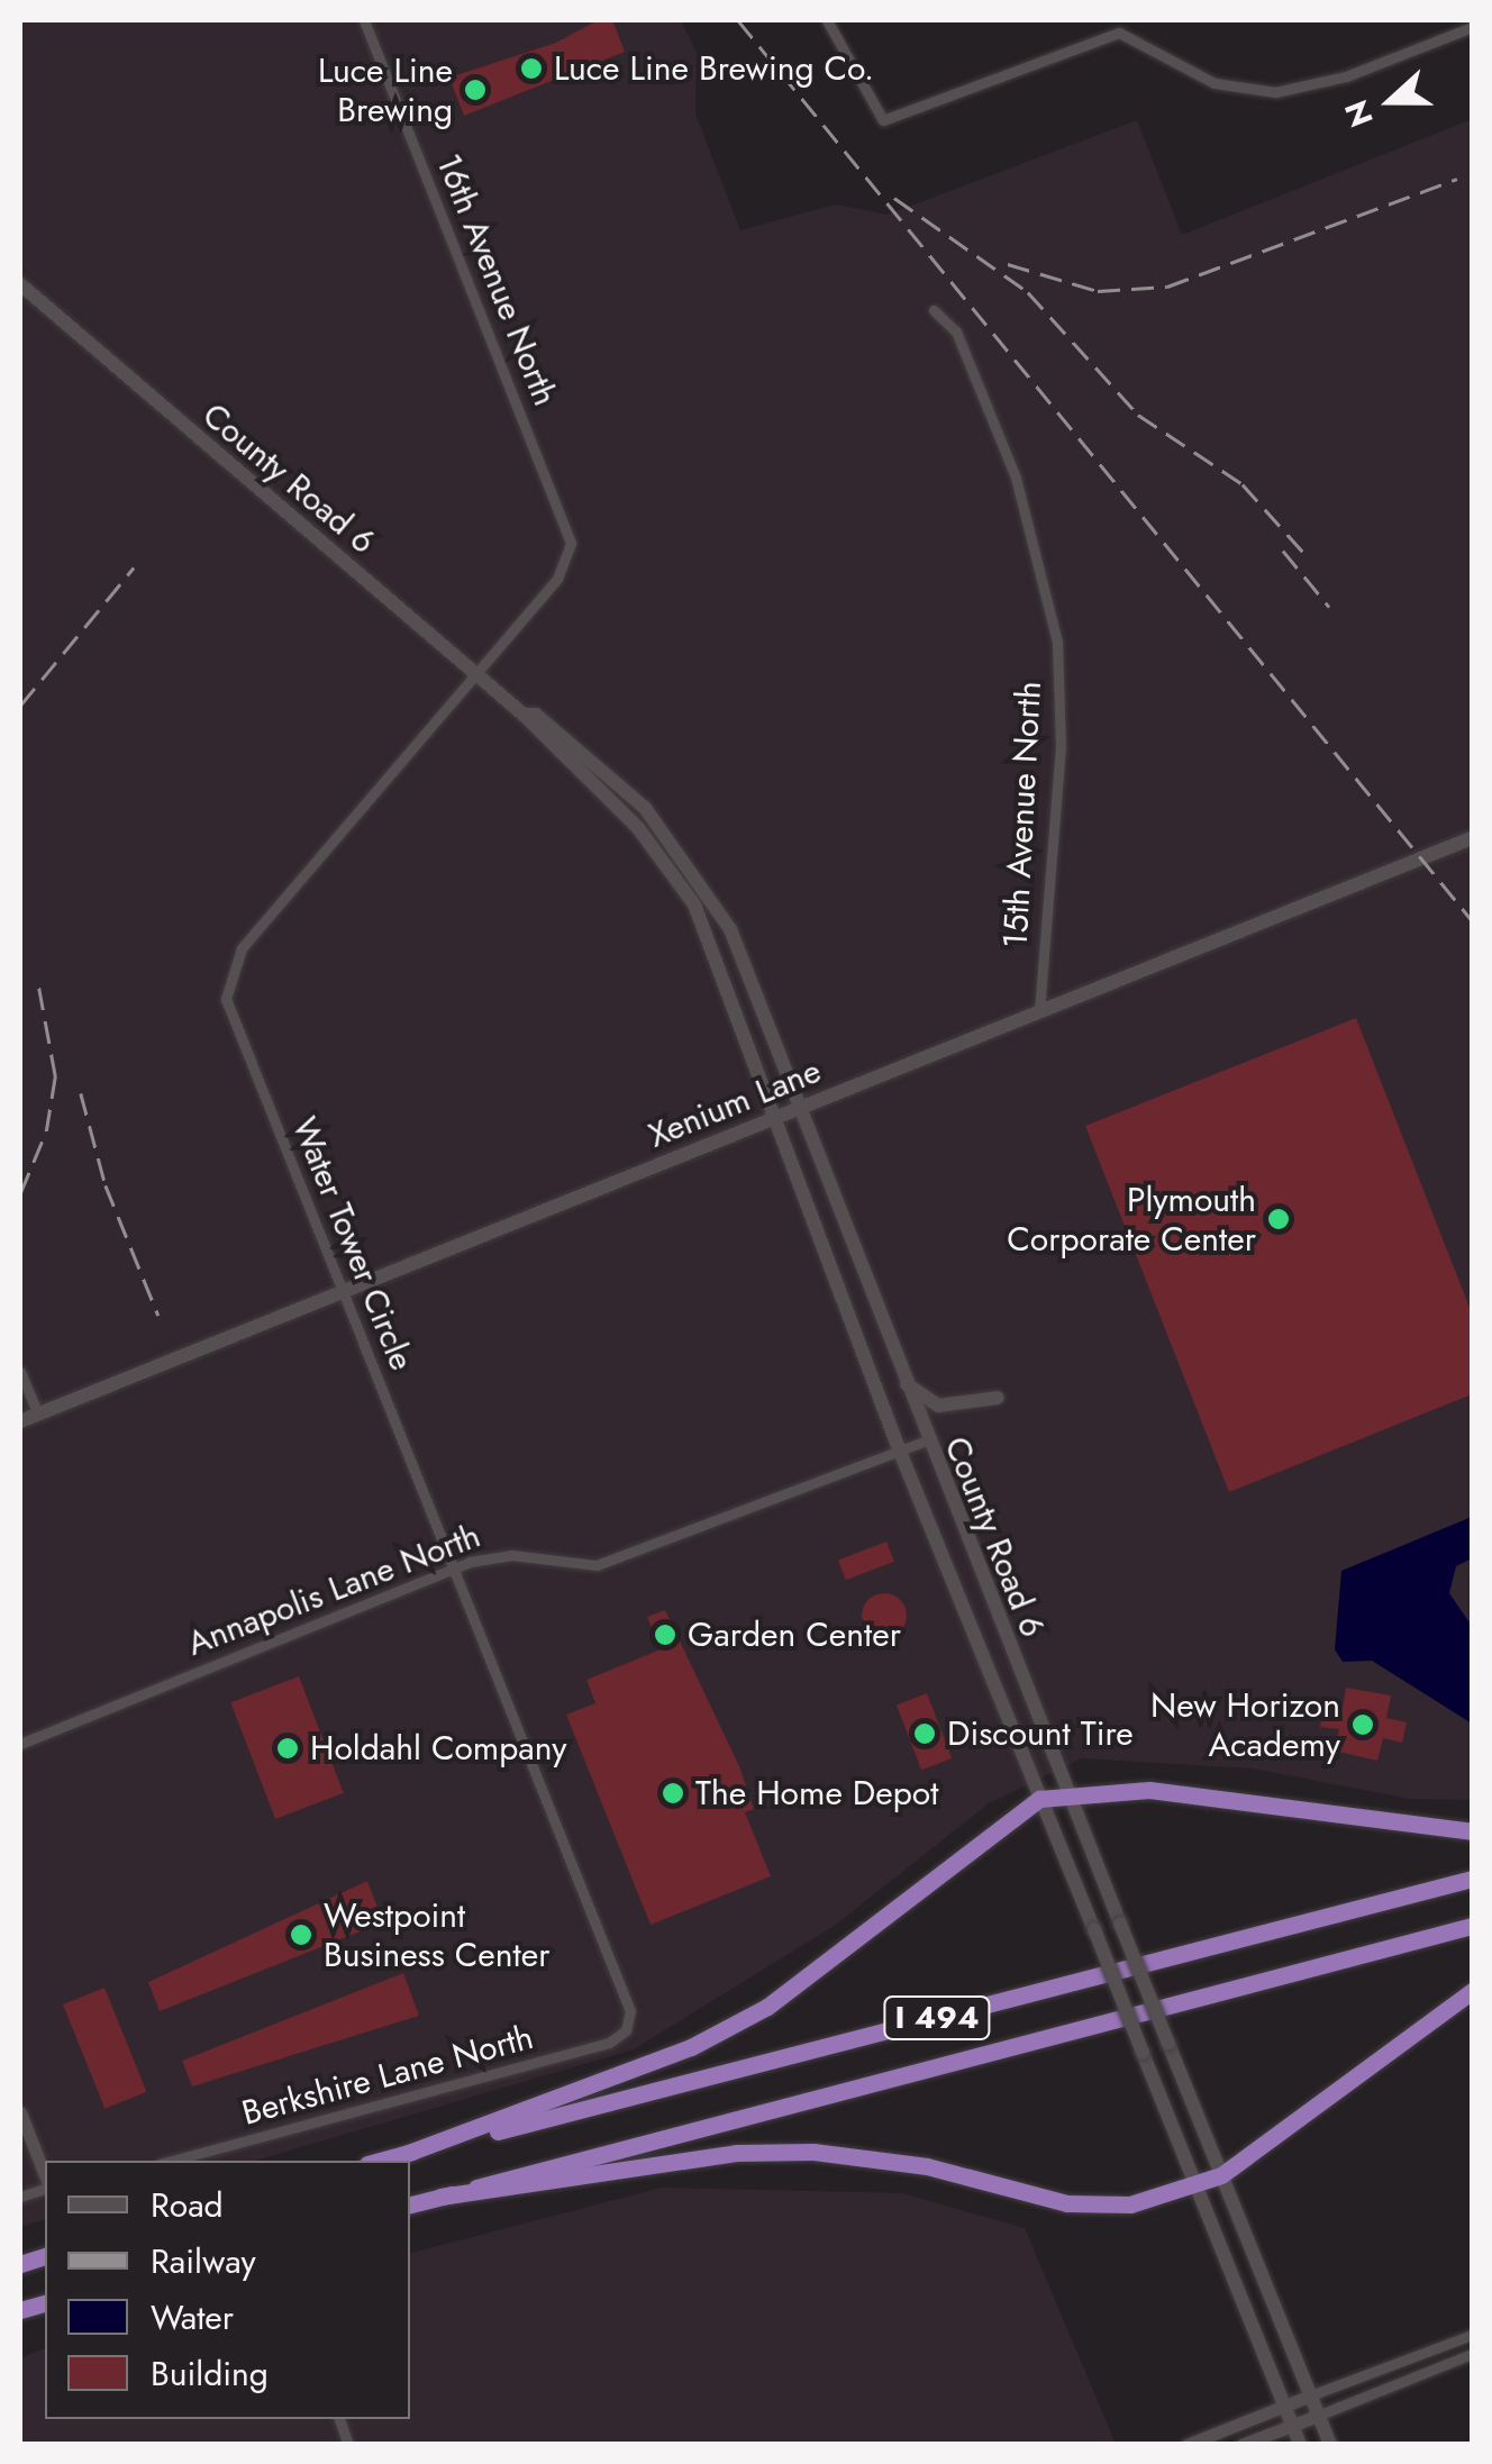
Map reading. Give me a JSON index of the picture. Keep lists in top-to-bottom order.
{
  "streets": {
    "highway": ["I 494"],
    "main road": ["County Road 6", "Xenium Lane"],
    "street": [
      "16th Avenue North",
      "15th Avenue North",
      "Water Tower Circle",
      "Annapolis Lane North",
      "Berkshire Lane North"
    ]
  },
  "crossings": [
    ["16th Avenue North", "Water Tower Circle"],
    ["County Road 6", "Xenium Lane"],
    ["County Road 6", "Water Tower Circle"],
    ["County Road 6", "Annapolis Lane North"],
    ["15th Avenue North", "Xenium Lane"],
    ["Xenium Lane", "Water Tower Circle"],
    ["Water Tower Circle", "Annapolis Lane North"],
    ["Water Tower Circle", "Berkshire Lane North"]
  ],
  "places": [
    "Luce Line Brewing Co.",
    "Luce Line Brewing",
    "Plymouth Corporate Center",
    "Garden Center",
    "New Horizon Academy",
    "Discount Tire",
    "Holdahl Company",
    "The Home Depot",
    "Westpoint Business Center"
  ],
  "legend": [
    "Road",
    "Railway",
    "Water",
    "Building"
  ],
  "north": "left"
}
